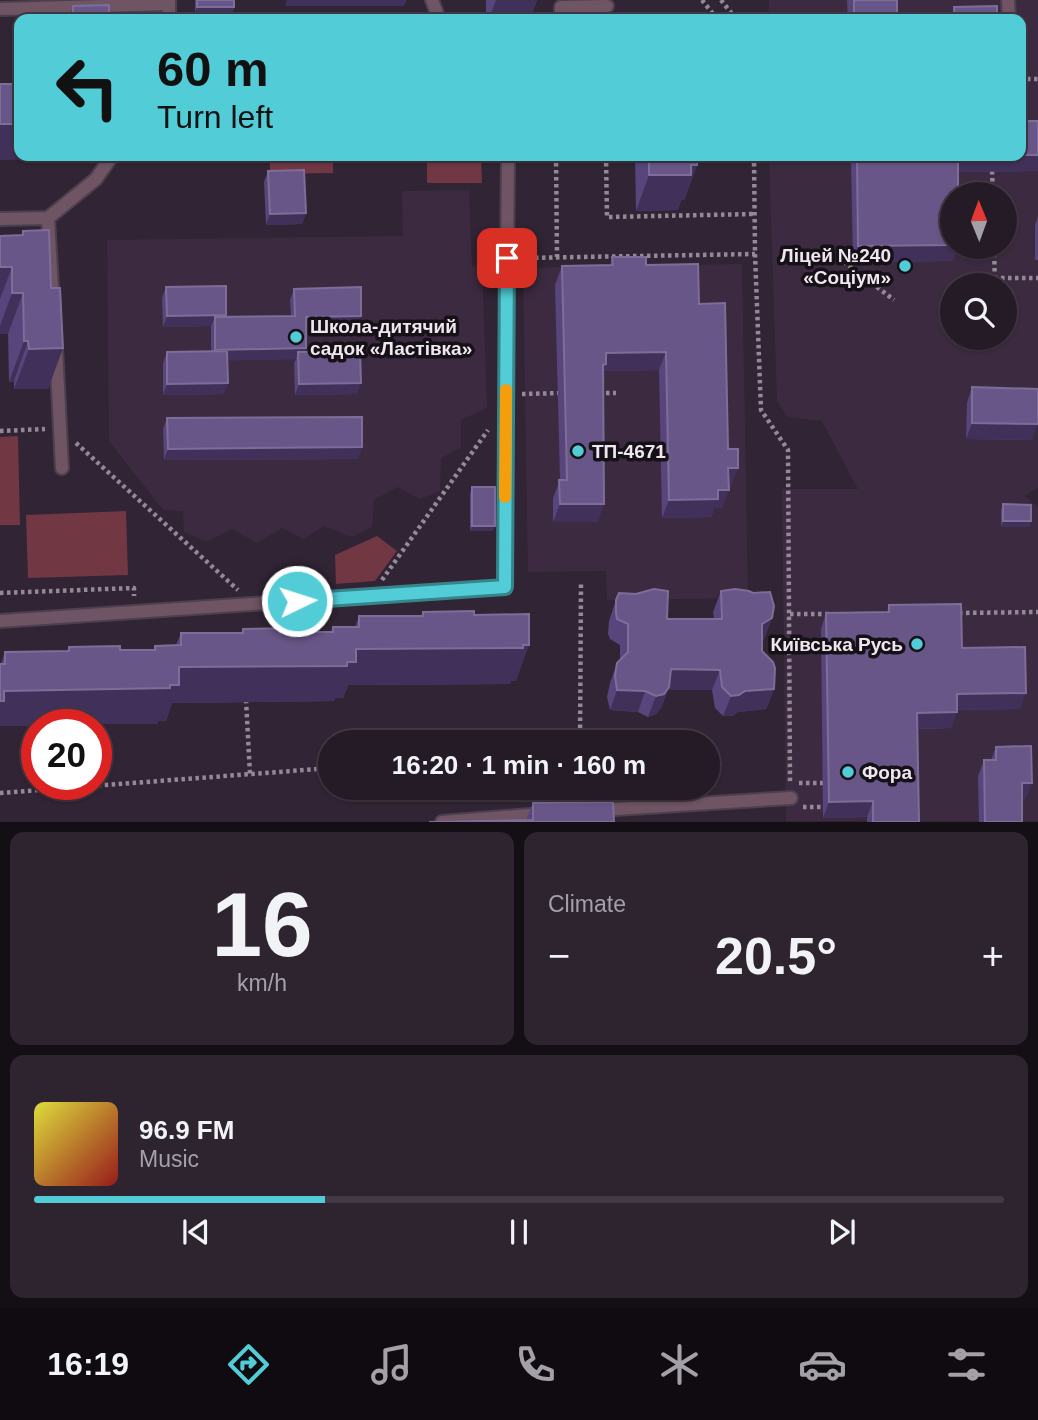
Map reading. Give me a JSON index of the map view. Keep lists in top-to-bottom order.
{
  "places": [
    "Ліцей №240 «Соціум»",
    "Школа-дитячий садок «Ластівка»",
    "ТП-4671",
    "Київська Русь",
    "Фора"
  ],
  "north": "top",
  "page": {
    "turn": ["60 m", "Turn left"],
    "limit": "20",
    "trip": "16:20 · 1 min · 160 m",
    "tile": [
      ["16", "km/h"],
      "Climate"
    ],
    "heat": ["−", "20.5°", "+"],
    "song": ["96.9 FM", "Music"],
    "tabs": "16:19"
  }
}
